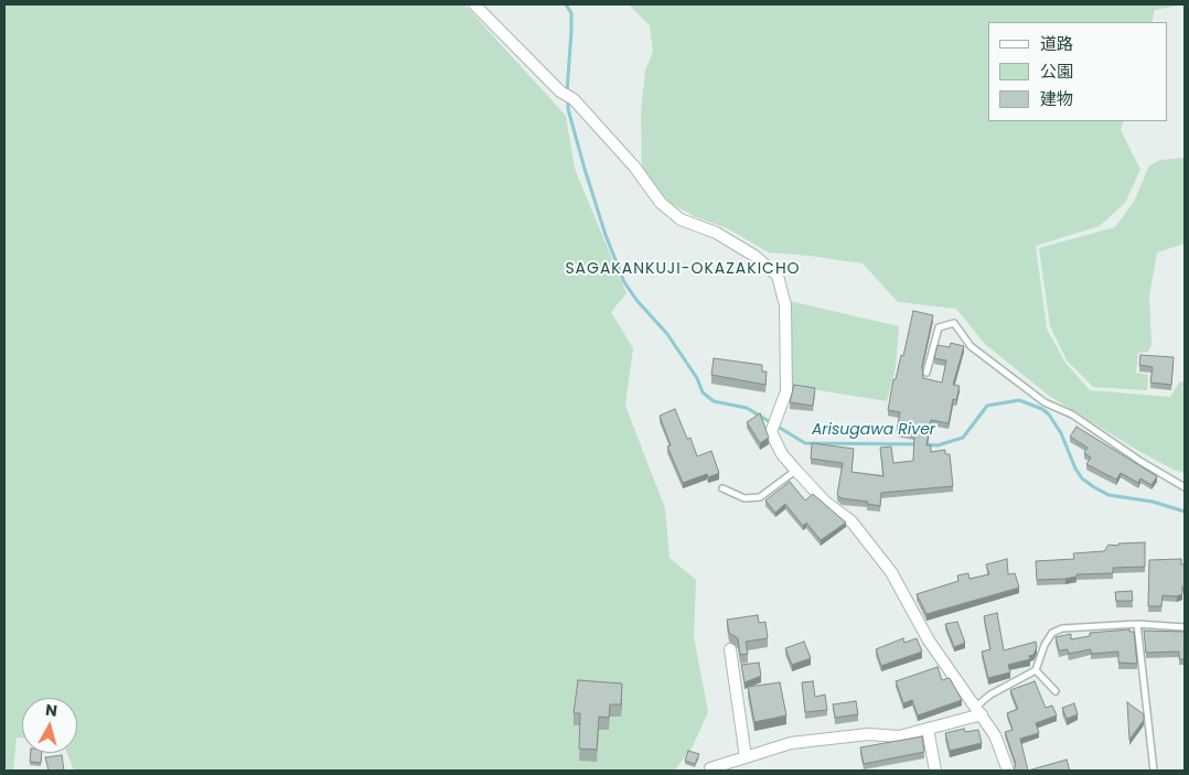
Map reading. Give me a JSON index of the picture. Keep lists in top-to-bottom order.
{
  "districts": ["SAGAKANKUJI-OKAZAKICHO"],
  "water": ["Arisugawa River"],
  "legend": ["道路", "公園", "建物"],
  "north": "top"
}
